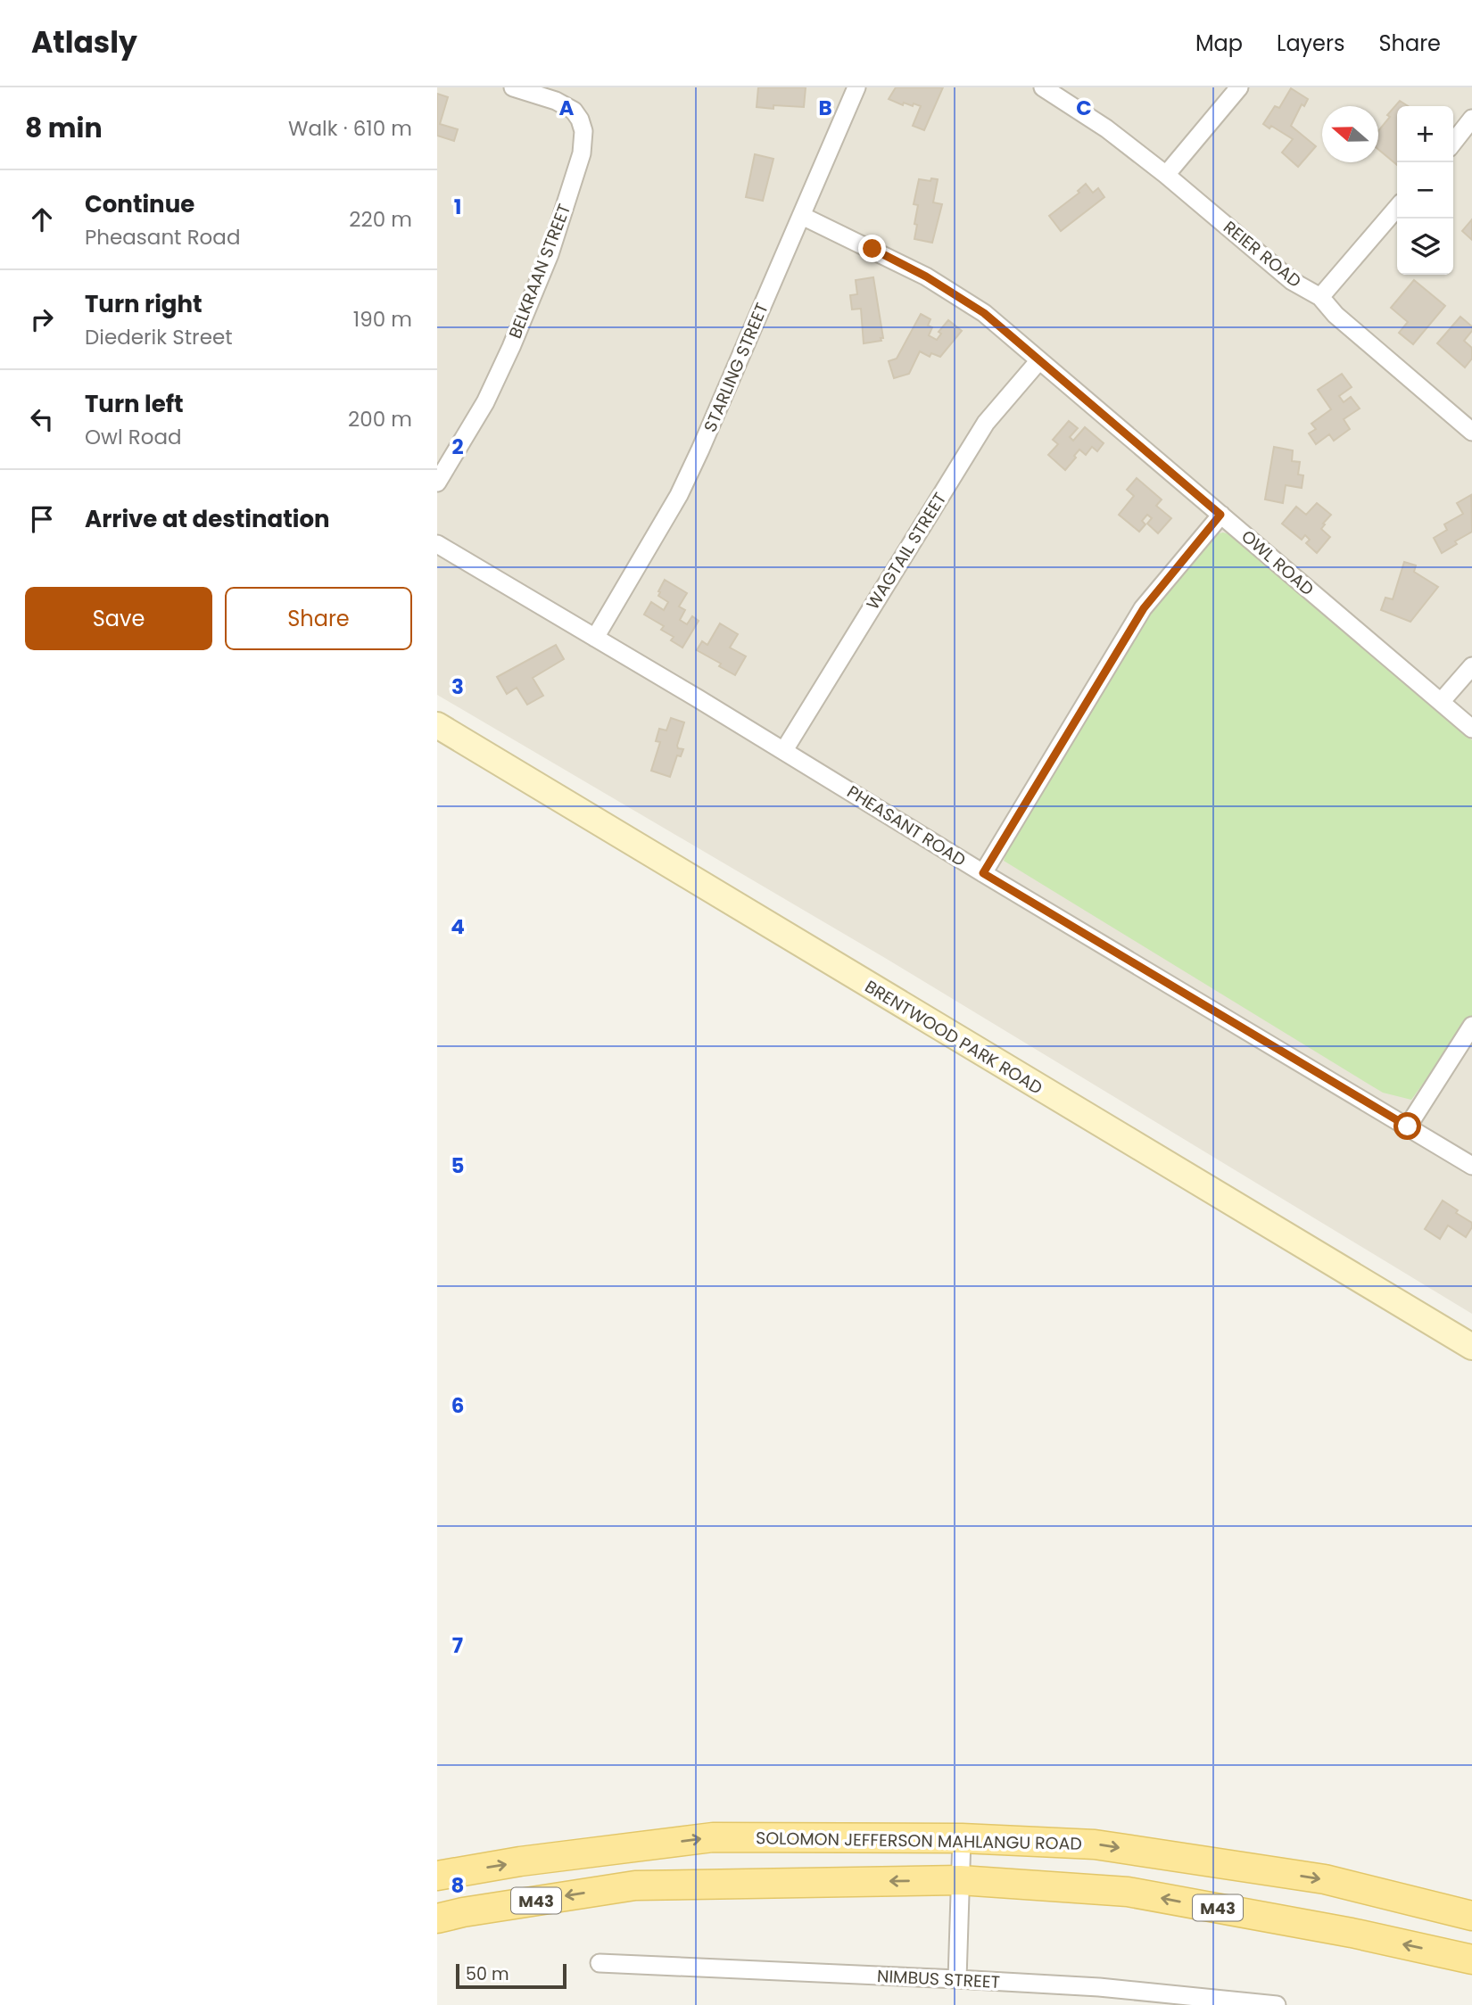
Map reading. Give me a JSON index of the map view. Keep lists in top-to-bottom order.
{
  "streets": {
    "main road": ["SOLOMON JEFFERSON MAHLANGU ROAD", "M43"],
    "street": [
      "REIER ROAD",
      "BELKRAAN STREET",
      "STARLING STREET",
      "WAGTAIL STREET",
      "OWL ROAD",
      "PHEASANT ROAD",
      "BRENTWOOD PARK ROAD",
      "NIMBUS STREET"
    ]
  },
  "crossings": [
    ["STARLING STREET", "OWL ROAD"],
    ["STARLING STREET", "PHEASANT ROAD"],
    ["WAGTAIL STREET", "OWL ROAD"],
    ["WAGTAIL STREET", "PHEASANT ROAD"]
  ],
  "scale_bar": "50 m",
  "north": "left",
  "page": {
    "header": "Atlasly",
    "nav": ["Map", "Layers", "Share"],
    "heading": ["8 min", "Walk · 610 m"],
    "map_buttons": ["+", "−"],
    "list": [
      ["Continue", "Pheasant Road", "220 m"],
      ["Turn right", "Diederik Street", "190 m"],
      ["Turn left", "Owl Road", "200 m"],
      "Arrive at destination"
    ],
    "buttons": ["Save", "Share"],
    "scale": "50 m"
  },
  "grid": {
    "columns": ["A", "B", "C"],
    "rows": [
      "1",
      "2",
      "3",
      "4",
      "5",
      "6",
      "7",
      "8"
    ]
  }
}
